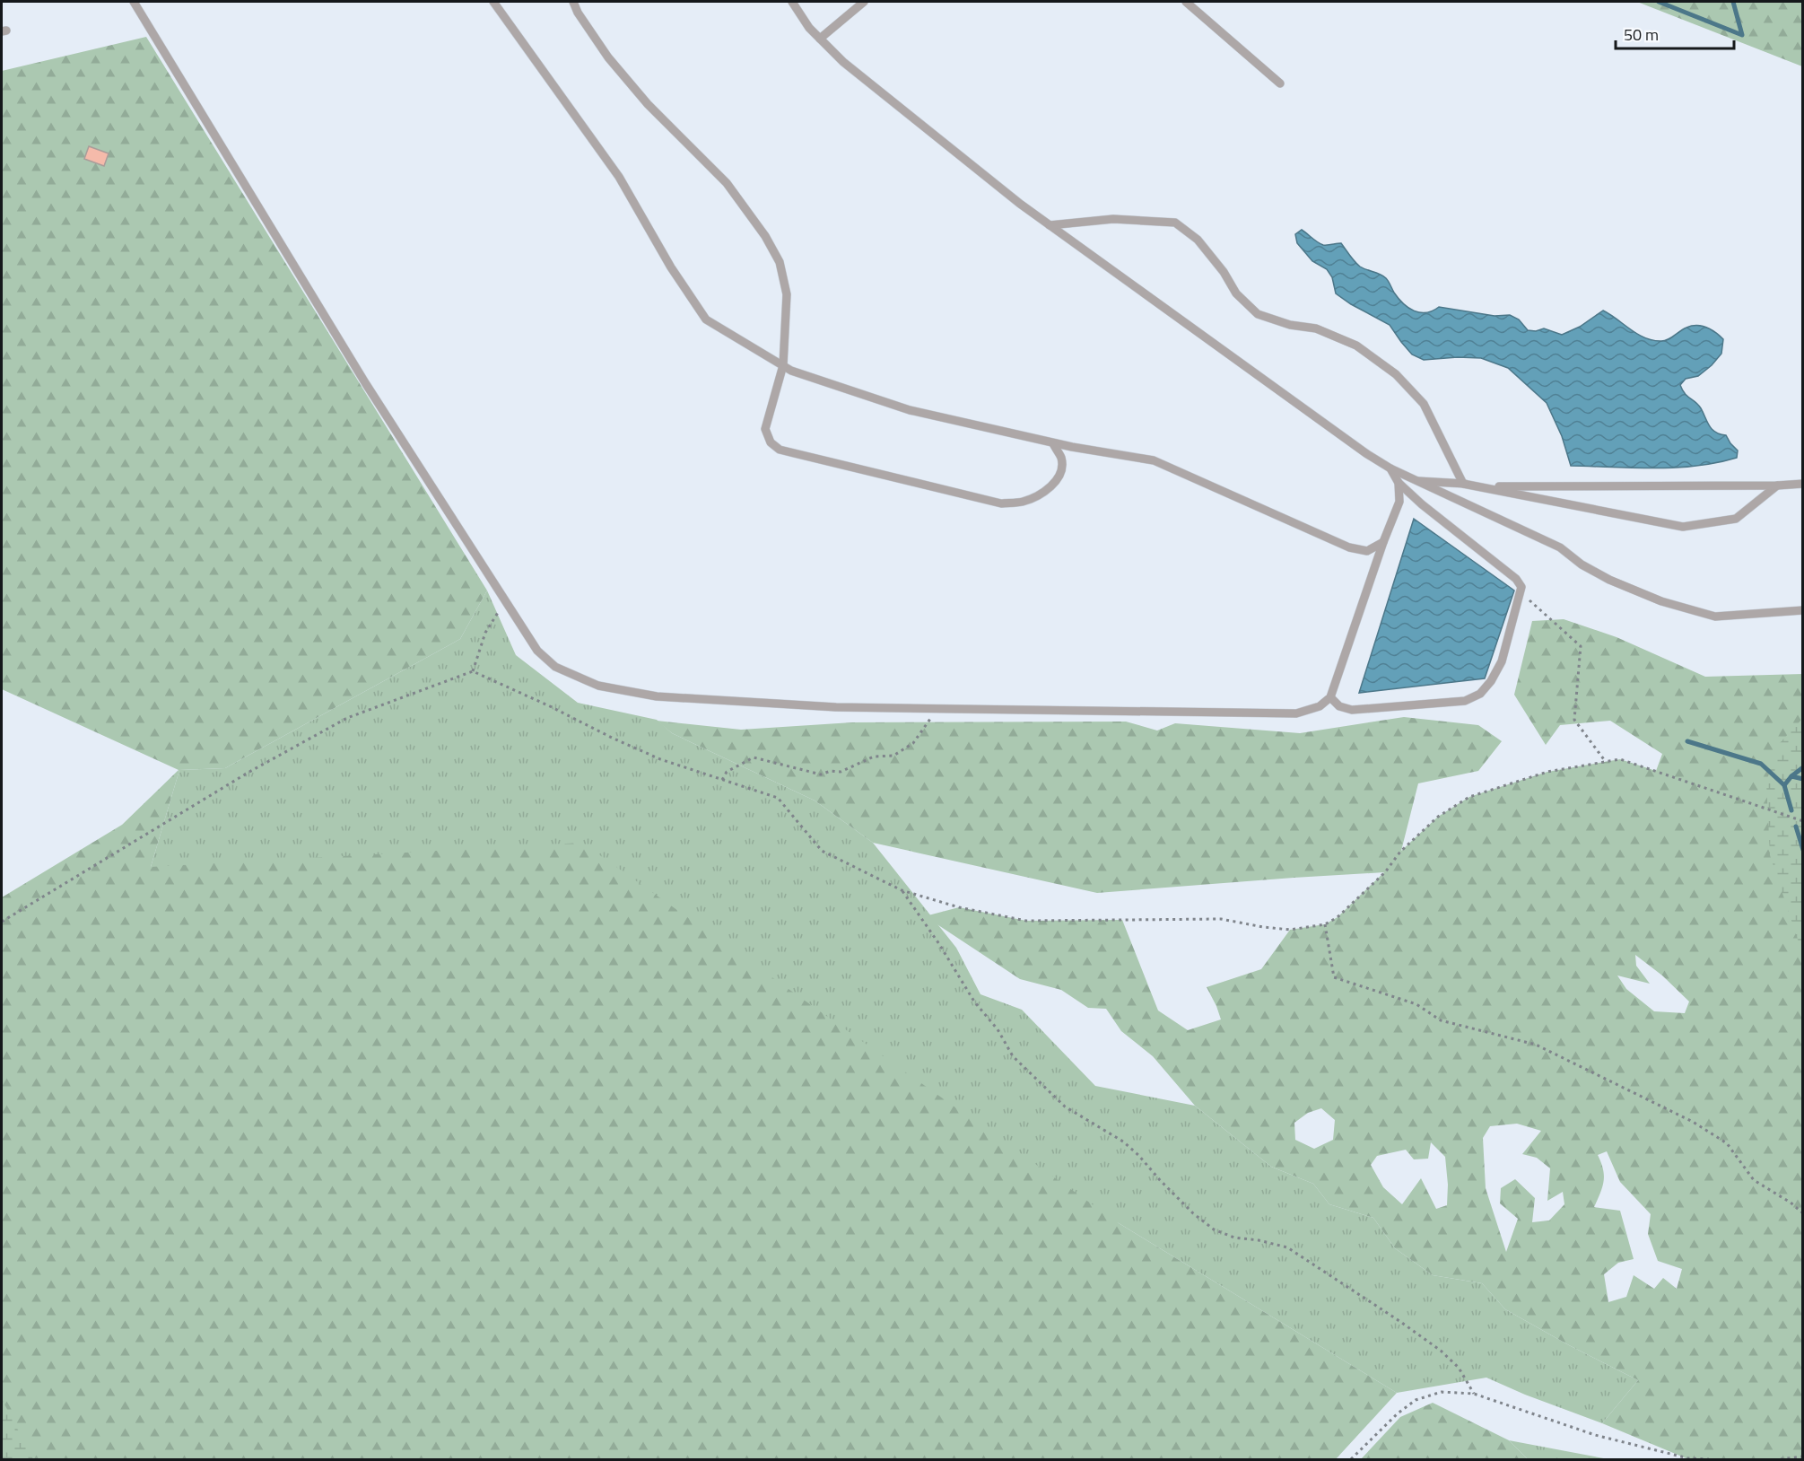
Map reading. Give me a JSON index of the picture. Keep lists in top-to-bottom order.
{
  "scale_bar": "50 m"
}
